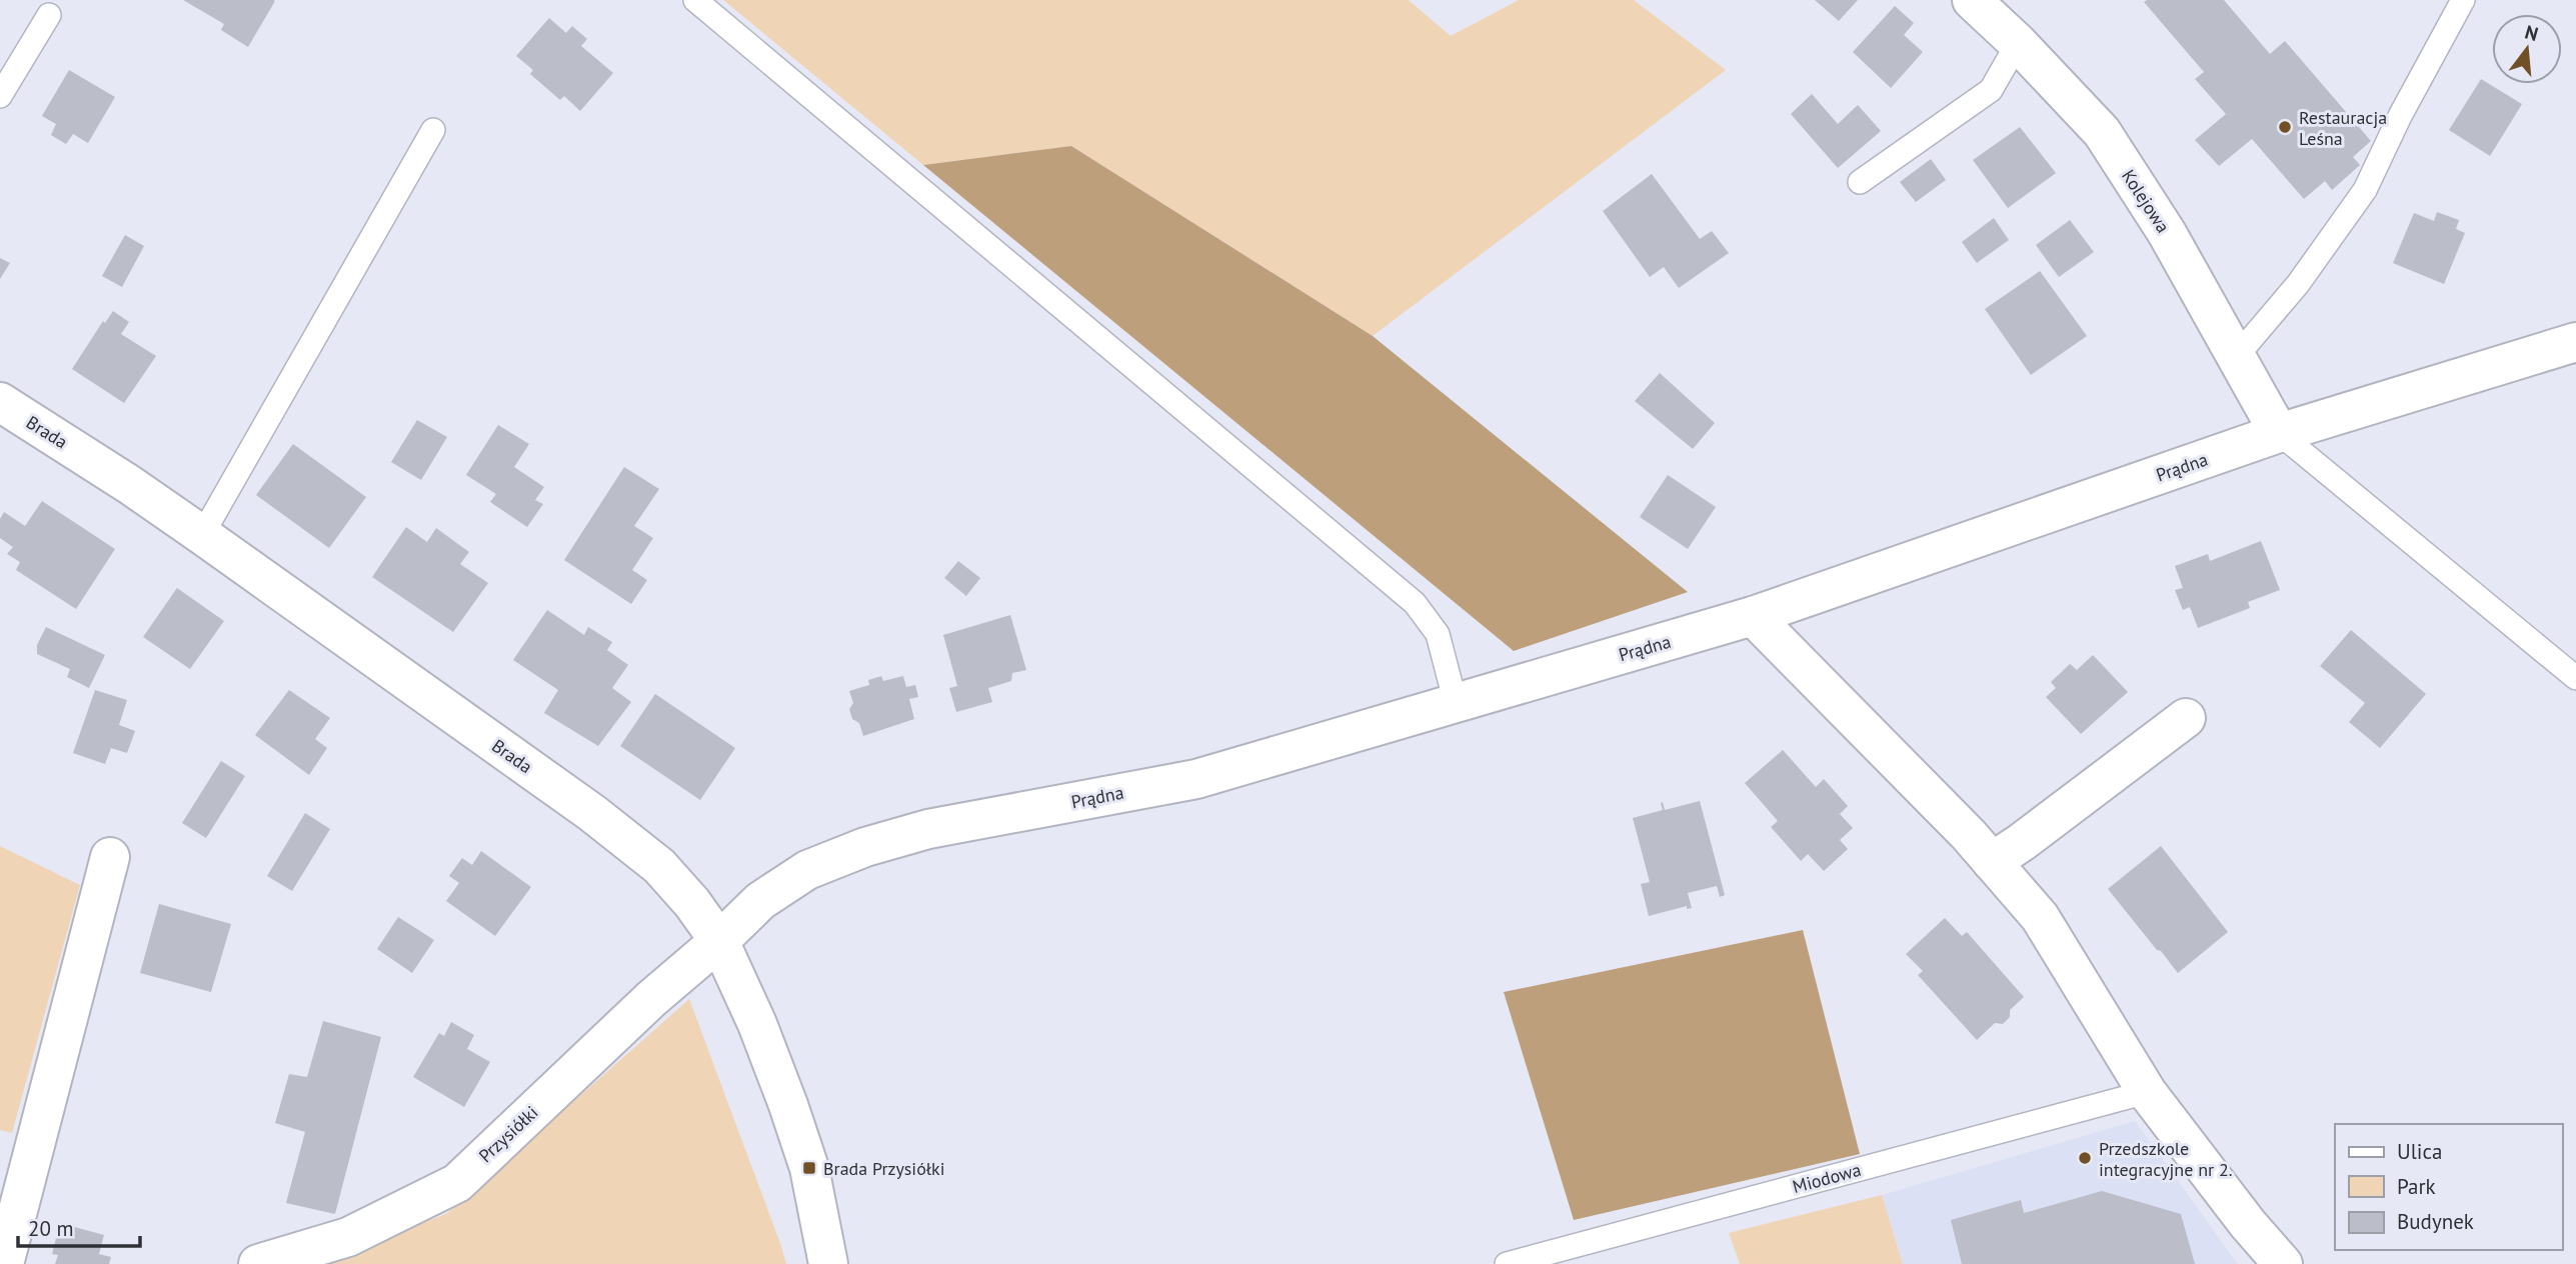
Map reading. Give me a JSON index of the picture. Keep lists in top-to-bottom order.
{
  "streets": {
    "street": [
      "Kolejowa",
      "Brada",
      "Prądna",
      "Przysiółki"
    ],
    "lane": ["Miodowa"]
  },
  "crossings": [
    ["Kolejowa", "Prądna"],
    ["Brada", "Prądna"],
    ["Brada", "Przysiółki"],
    ["Prądna", "Przysiółki"]
  ],
  "places": {
    "other": ["Restauracja Leśna", "Przedszkole integracyjne nr 2."],
    "transit": ["Brada Przysiółki"]
  },
  "legend": ["Ulica", "Park", "Budynek"],
  "scale_bar": "20 m",
  "north": "top"
}
